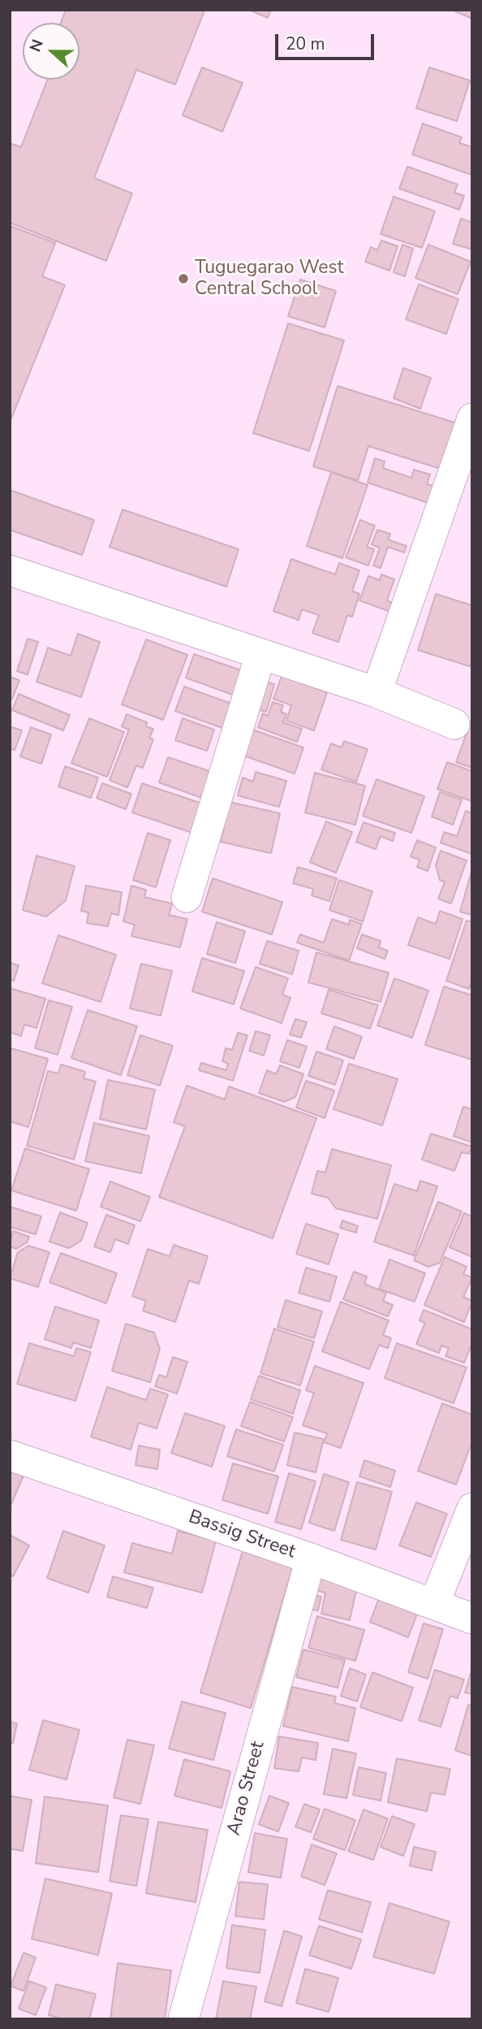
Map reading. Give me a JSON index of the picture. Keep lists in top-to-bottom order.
{
  "streets": {
    "street": ["Bassig Street", "Arao Street"]
  },
  "crossings": [
    ["Bassig Street", "Arao Street"]
  ],
  "places": ["Tuguegarao West Central School"],
  "scale_bar": "20 m",
  "north": "left"
}
